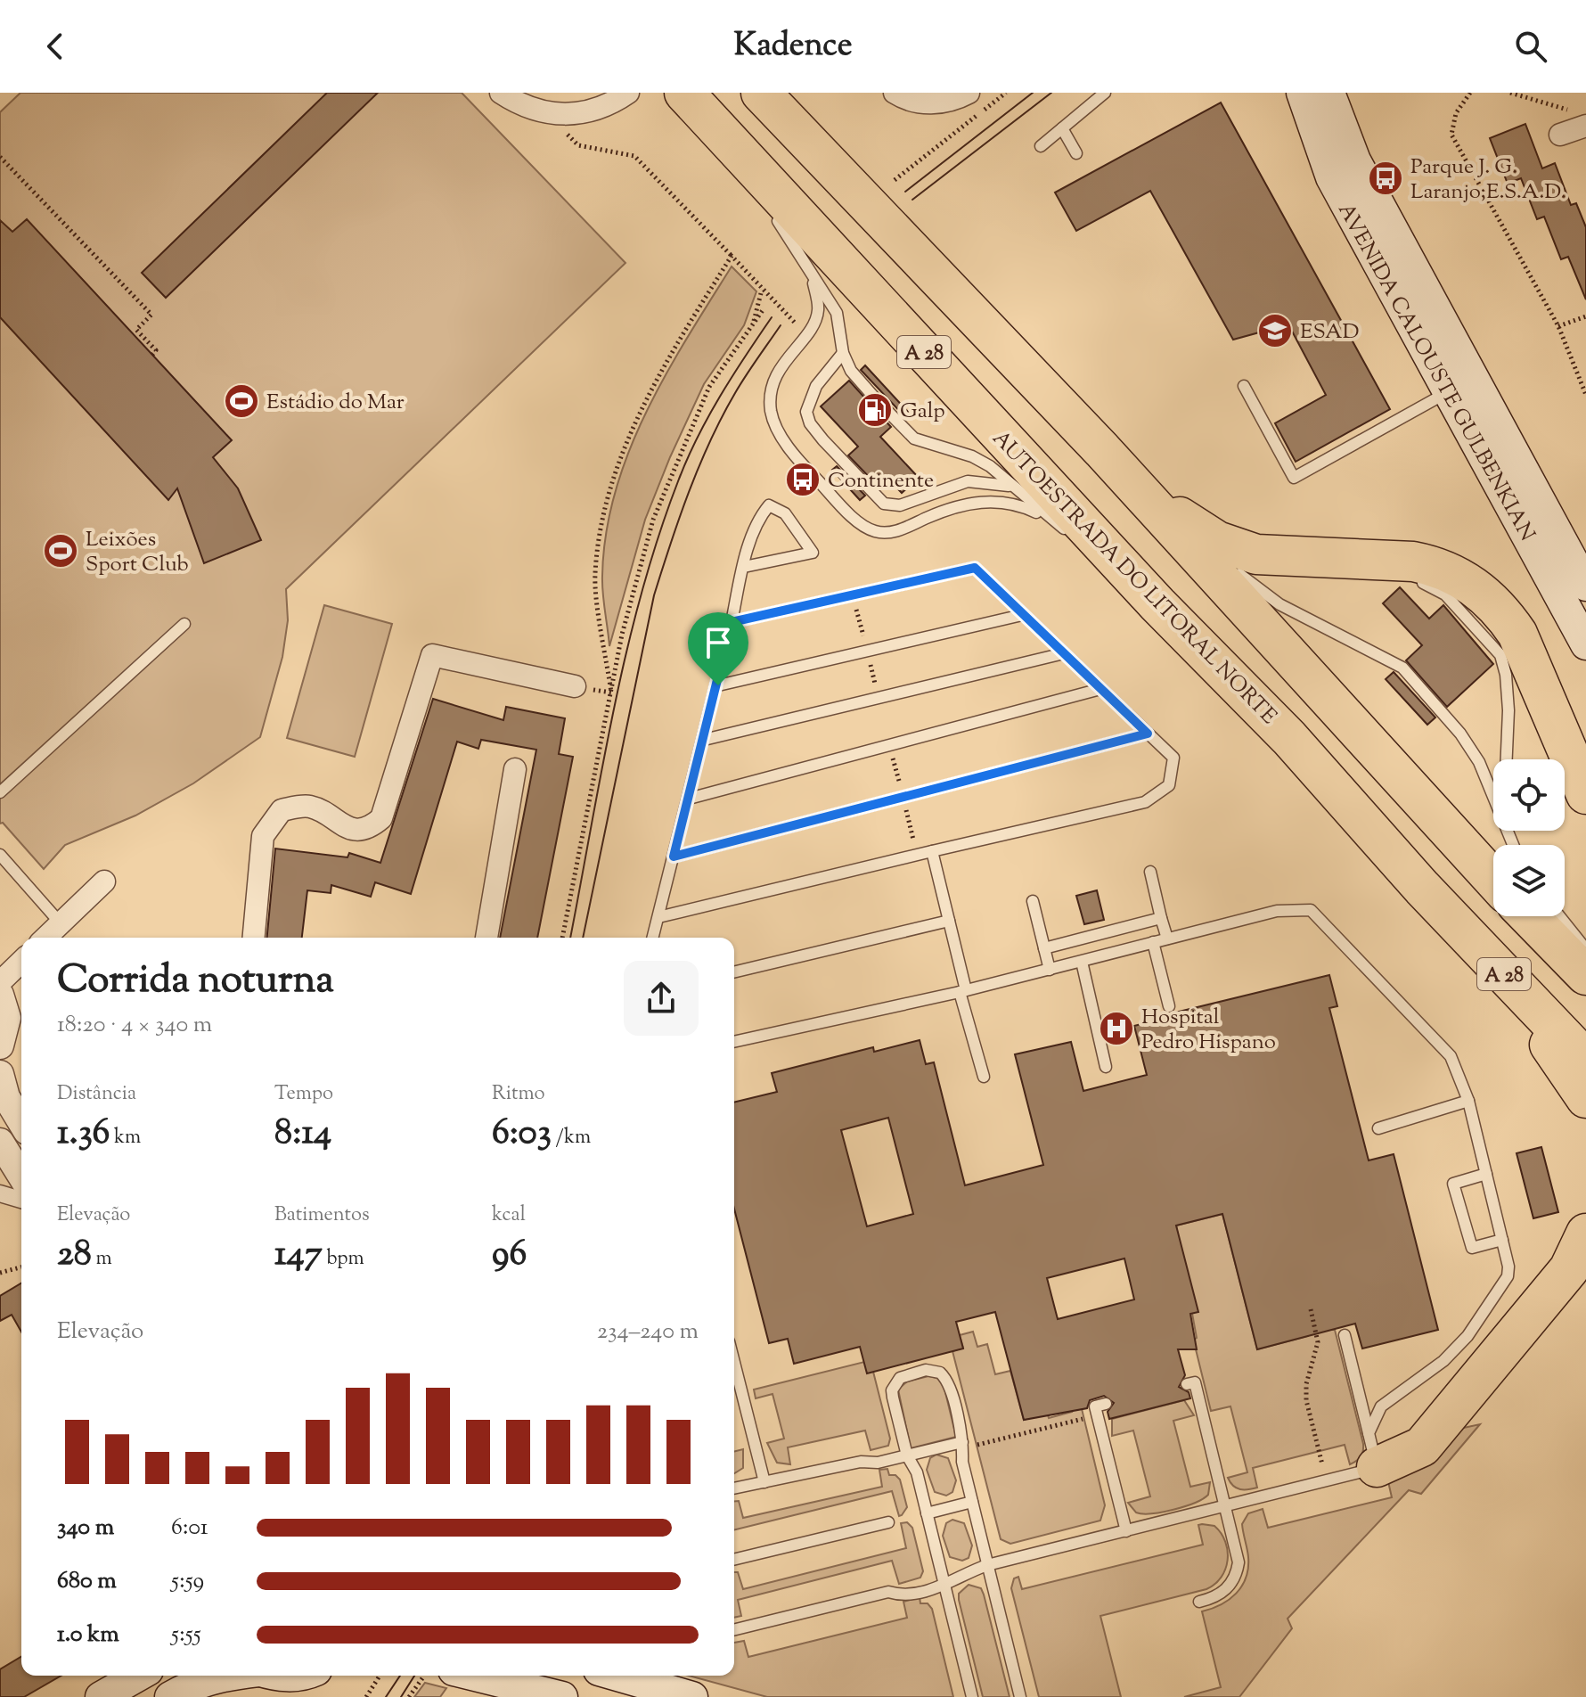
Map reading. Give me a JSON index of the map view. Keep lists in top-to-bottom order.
{
  "streets": {
    "highway": ["A 28", "AUTOESTRADA DO LITORAL NORTE"],
    "main road": ["AVENIDA CALOUSTE GULBENKIAN"]
  },
  "places": {
    "bus stop": ["Parque J. G. Laranjo;E.S.A.D.", "Continente"],
    "school or university": ["ESAD"],
    "sports": ["Estádio do Mar", "Leixões Sport Club"],
    "fuel station": ["Galp"],
    "hospital": ["Hospital Pedro Hispano"]
  },
  "page": {
    "header": "Kadence",
    "heading": ["Corrida noturna", "18:20 · 4 × 340 m"],
    "stats": [
      ["Distância", "1.36 km"],
      ["Tempo", "8:14"],
      ["Ritmo", "6:03 /km"],
      ["Elevação", "28 m"],
      ["Batimentos", "147 bpm"],
      ["kcal", "96"]
    ],
    "chart": ["Elevação", "234–240 m"],
    "list": [
      {
        "name": "340 m",
        "note": "6:01"
      },
      {
        "name": "680 m",
        "note": "5:59"
      },
      {
        "name": "1.0 km",
        "note": "5:55"
      }
    ]
  }
}
